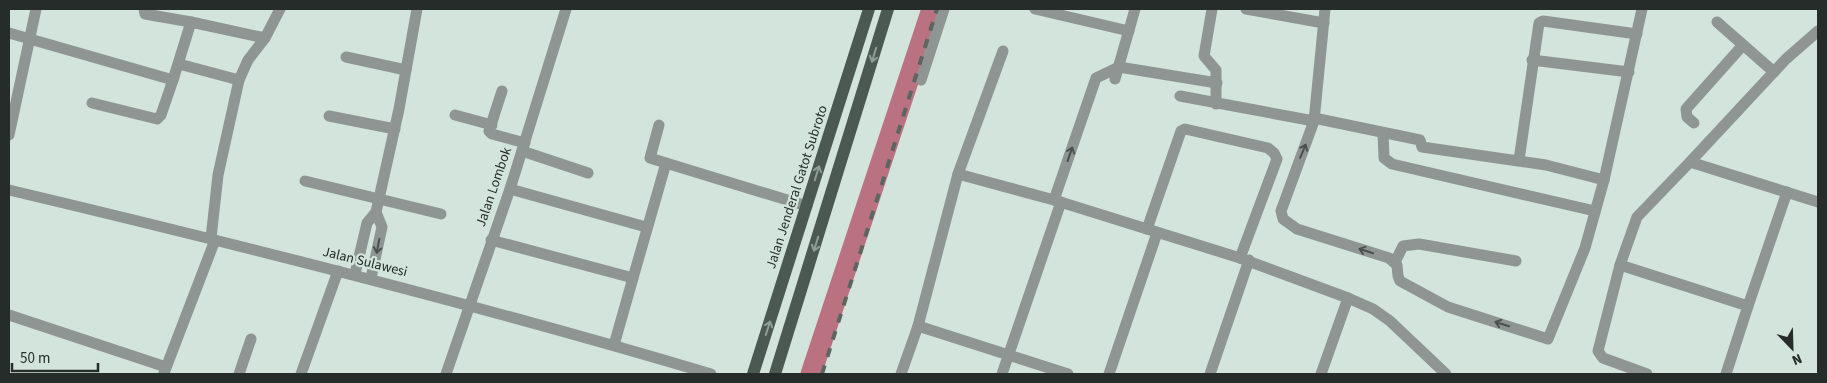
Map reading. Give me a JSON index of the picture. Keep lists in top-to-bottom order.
{
  "streets": {
    "main road": ["Jalan Jenderal Gatot Subroto"],
    "street": ["Jalan Lombok", "Jalan Sulawesi"]
  },
  "crossings": [
    ["Jalan Lombok", "Jalan Sulawesi"]
  ],
  "scale_bar": "50 m",
  "north": "bottom right"
}
